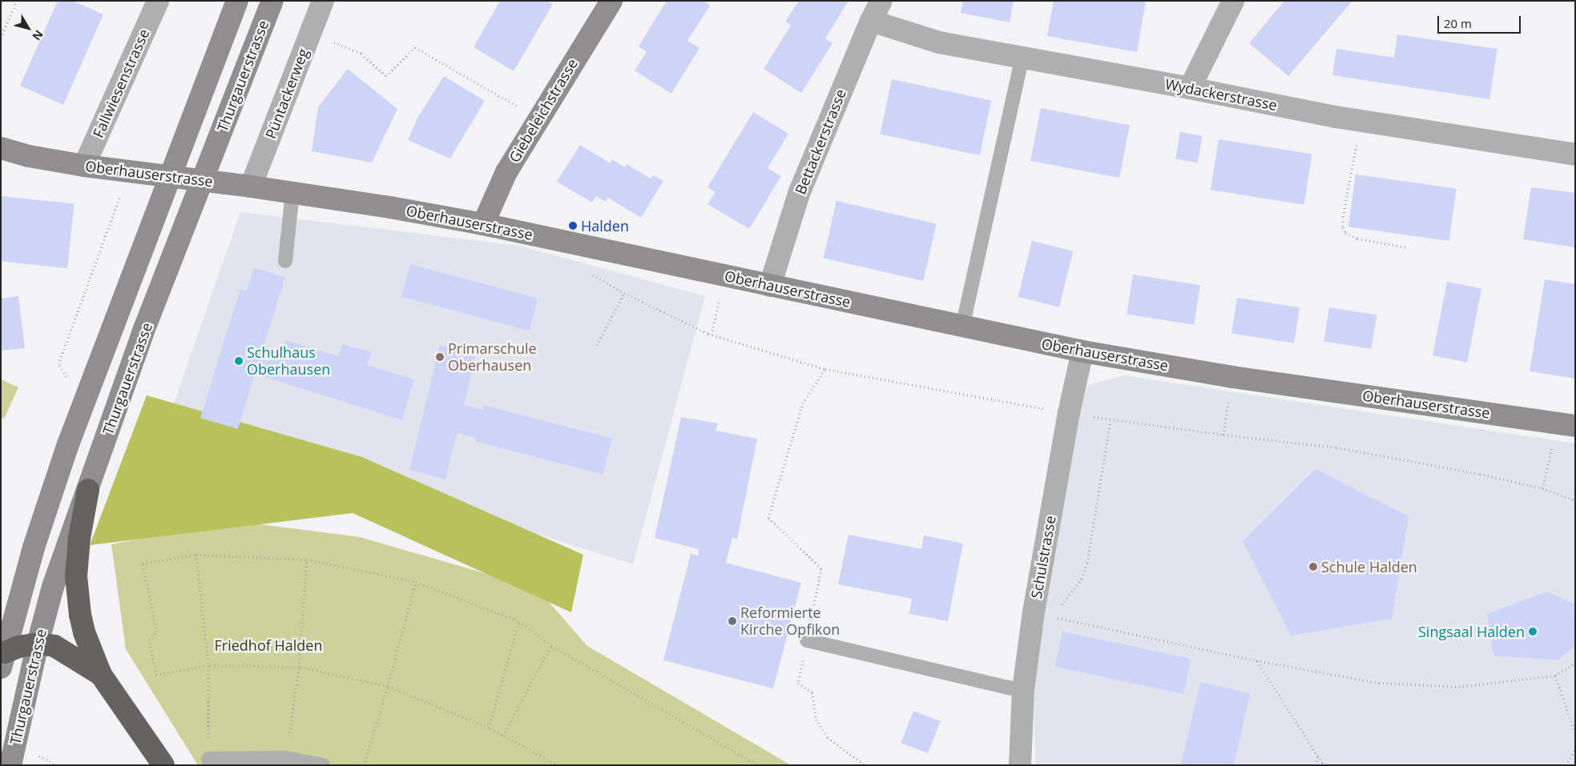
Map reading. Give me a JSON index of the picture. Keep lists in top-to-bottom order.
{
  "streets": {
    "street": [
      "Thurgauerstrasse",
      "Fallwiesenstrasse",
      "Püntackerweg",
      "Wydackerstrasse",
      "Giebeleichstrasse",
      "Bettackerstrasse",
      "Oberhauserstrasse",
      "Schulstrasse"
    ]
  },
  "crossings": [
    ["Fallwiesenstrasse", "Oberhauserstrasse"],
    ["Püntackerweg", "Oberhauserstrasse"],
    ["Wydackerstrasse", "Bettackerstrasse"],
    ["Giebeleichstrasse", "Oberhauserstrasse"],
    ["Bettackerstrasse", "Oberhauserstrasse"],
    ["Oberhauserstrasse", "Schulstrasse"]
  ],
  "parks": ["Friedhof Halden"],
  "places": [
    "Halden",
    "Primarschule Oberhausen",
    "Schulhaus Oberhausen",
    "Schule Halden",
    "Reformierte Kirche Opfikon",
    "Singsaal Halden"
  ],
  "scale_bar": "20 m",
  "north": "bottom right"
}
